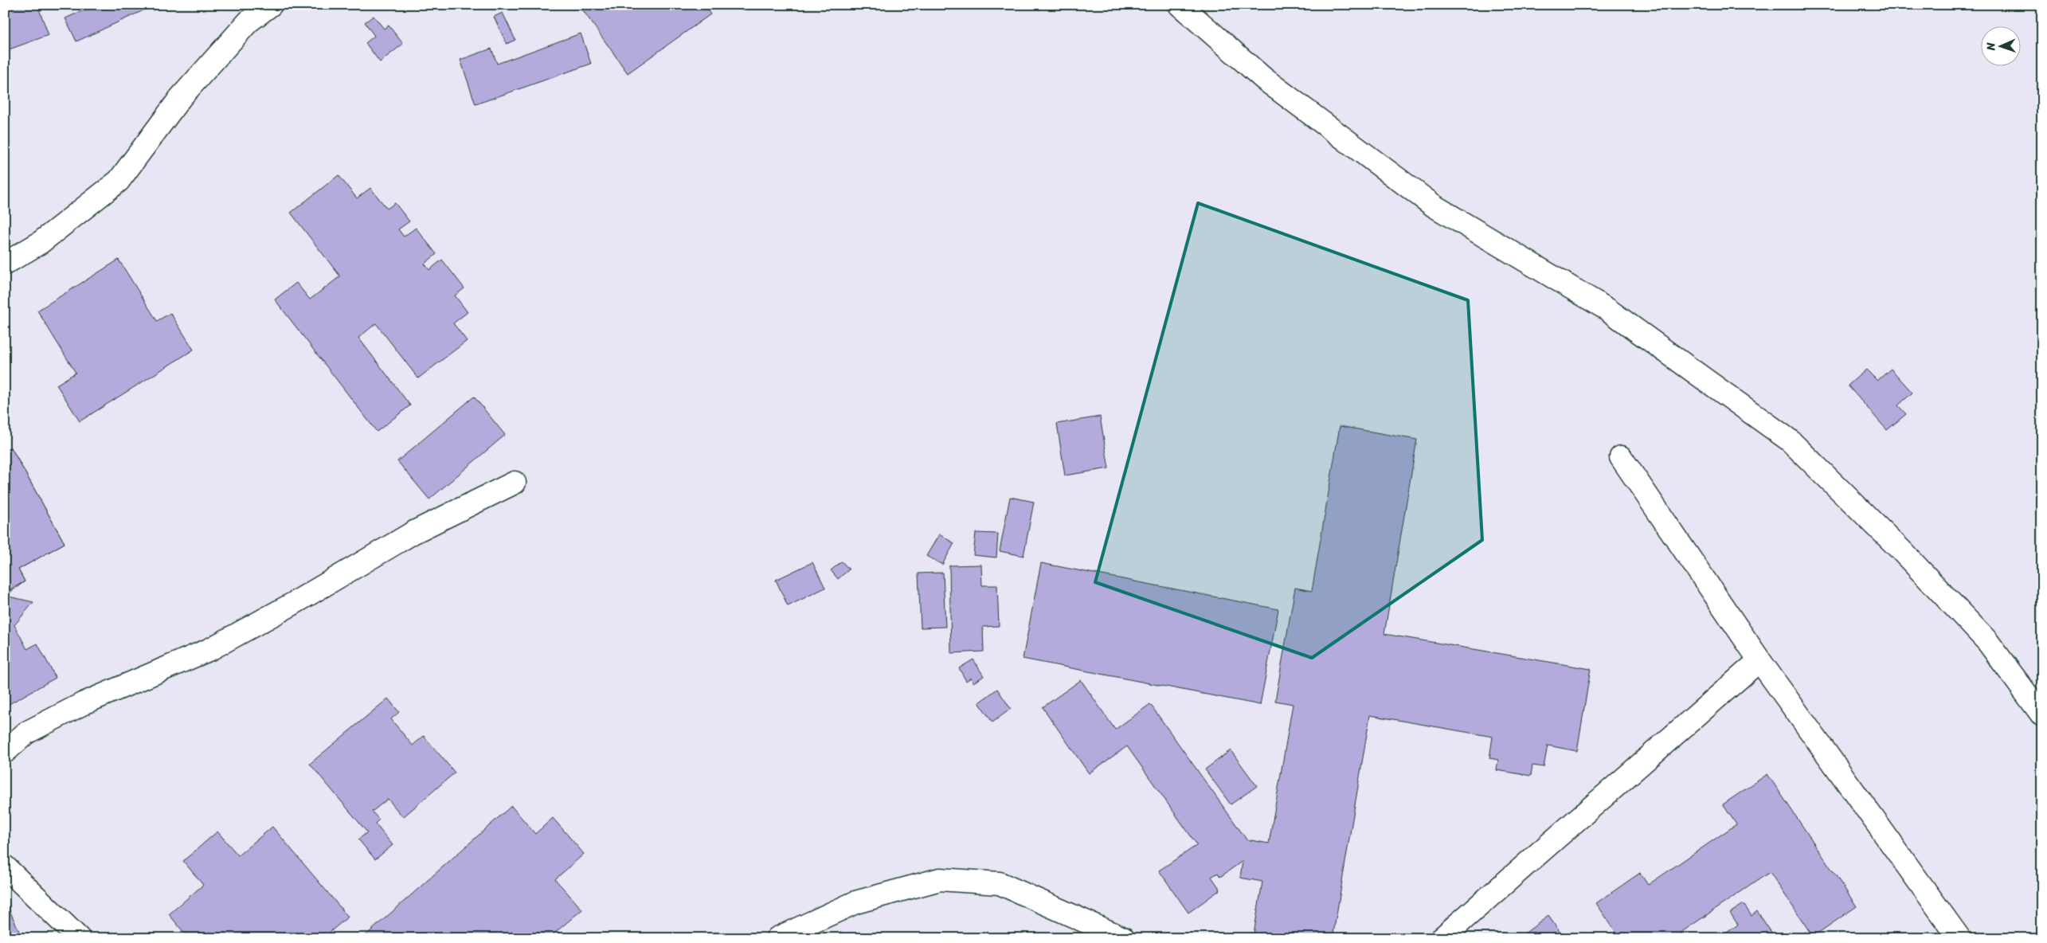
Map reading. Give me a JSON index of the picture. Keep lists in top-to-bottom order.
{
  "north": "left"
}
